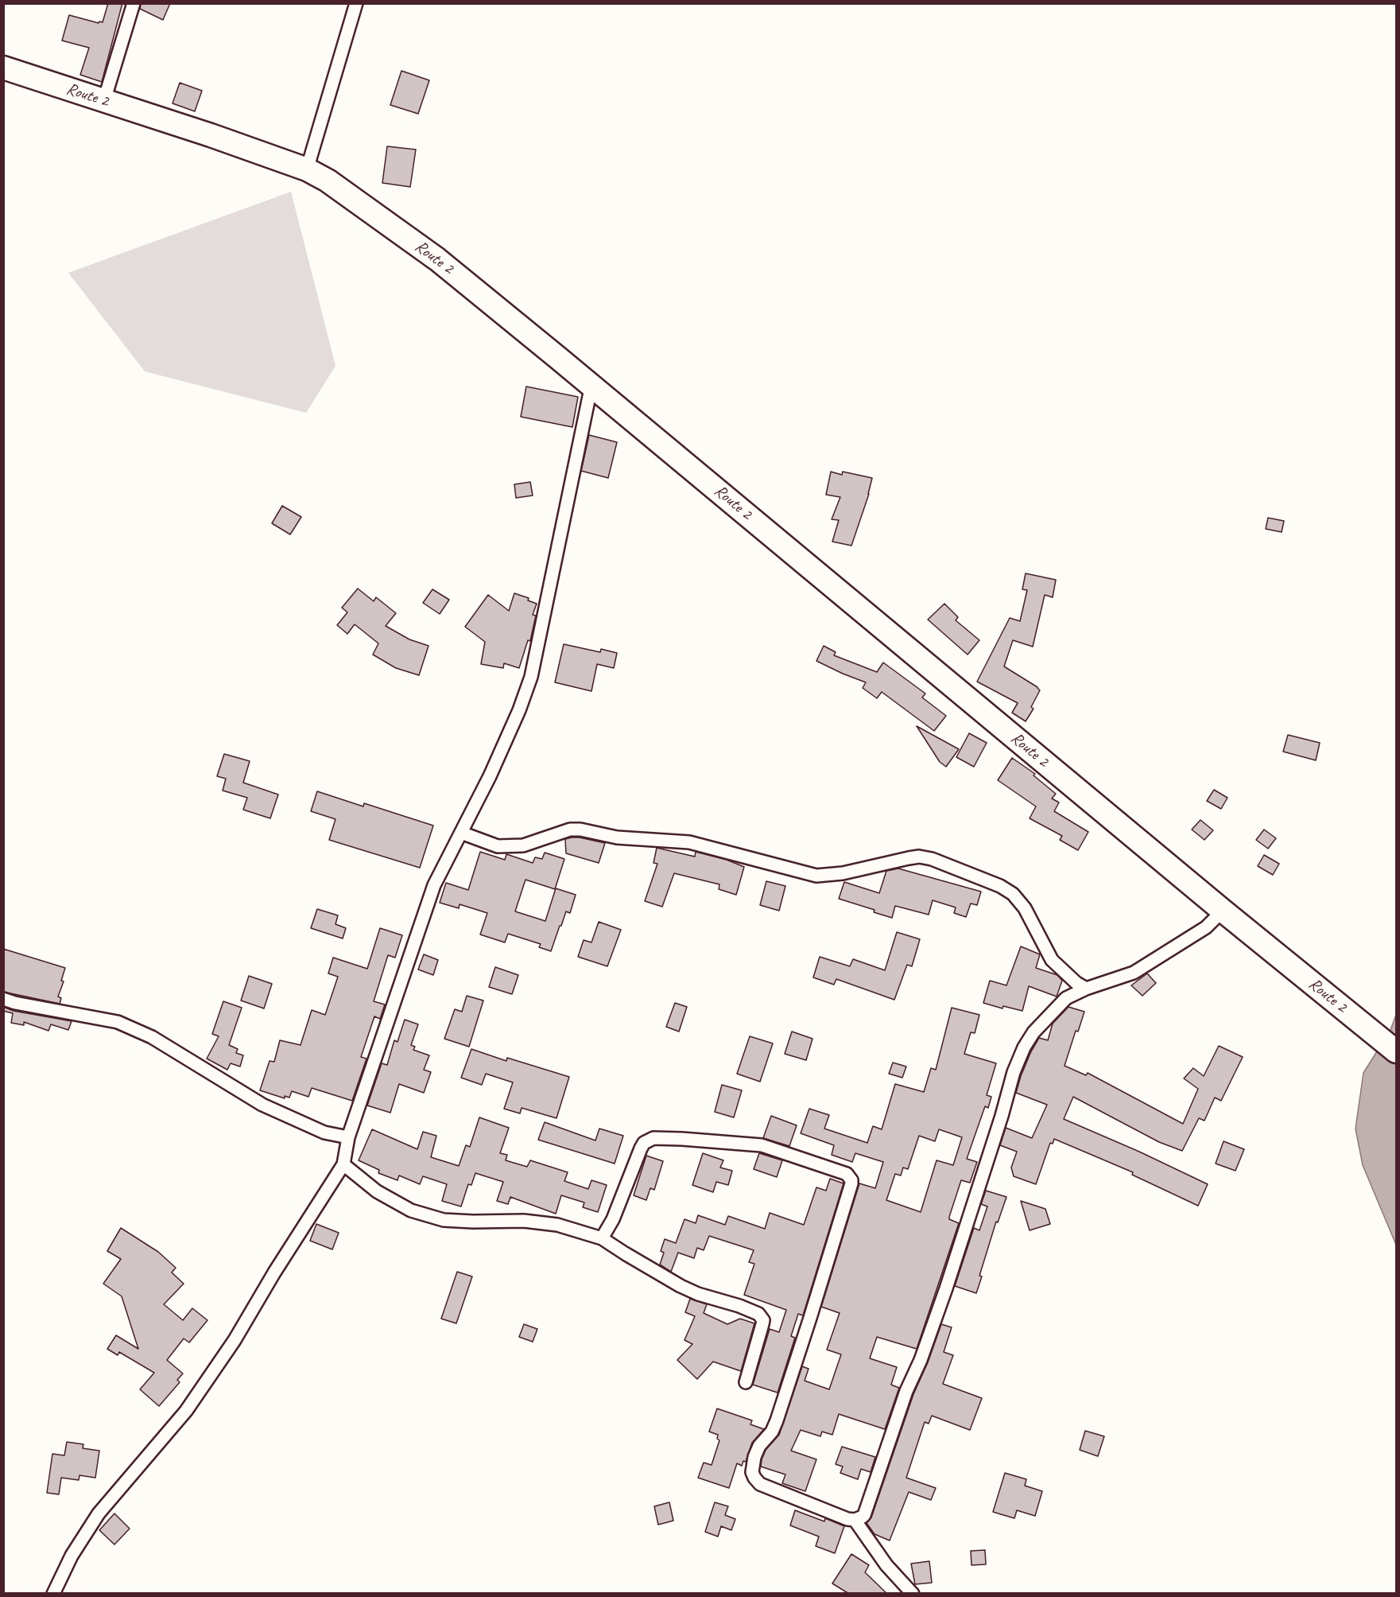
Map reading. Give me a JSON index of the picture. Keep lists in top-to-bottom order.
{
  "streets": {
    "highway": ["Route 2"]
  }
}
